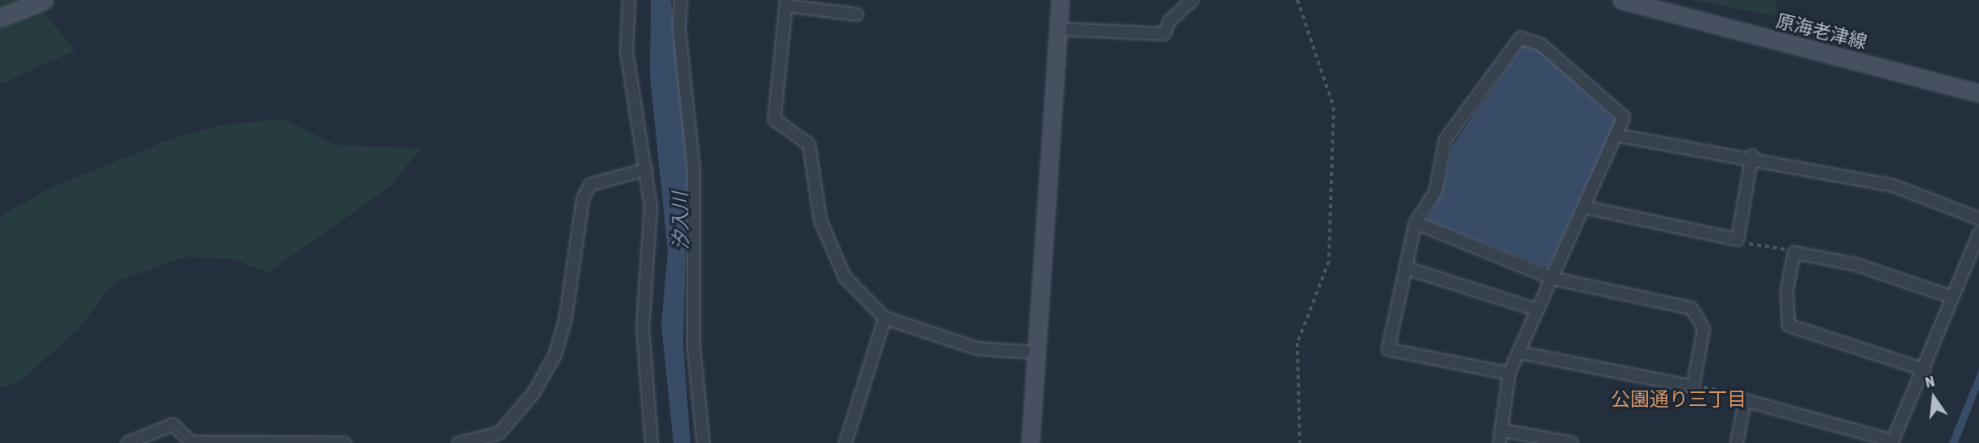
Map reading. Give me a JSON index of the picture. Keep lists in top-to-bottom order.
{
  "streets": {
    "street": ["原海老津線"]
  },
  "districts": ["公園通り三丁目"],
  "water": ["汐入川"],
  "north": "top"
}
